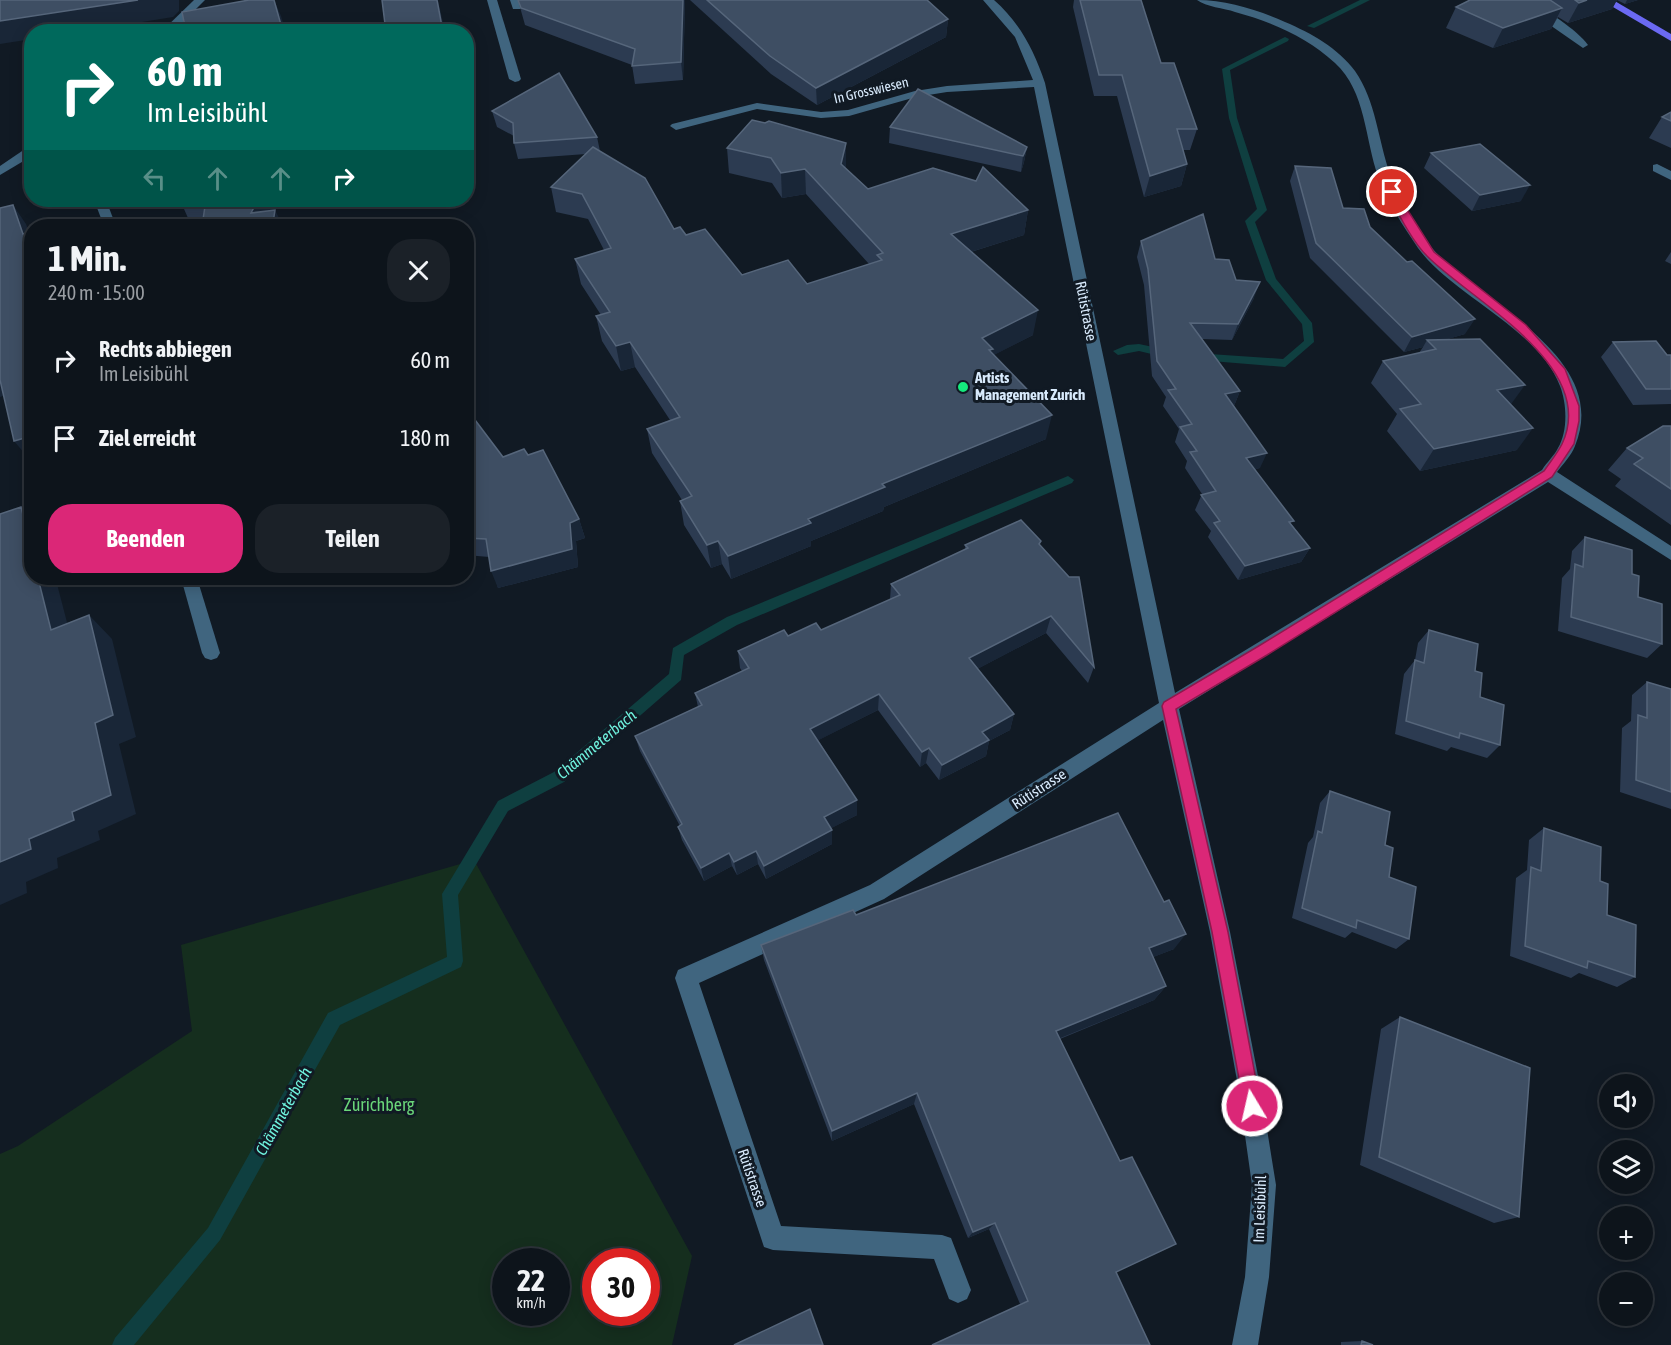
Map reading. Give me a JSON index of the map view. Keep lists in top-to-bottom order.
{
  "streets": {
    "street": ["In Grosswiesen", "Rütistrasse", "Im Leisibühl"]
  },
  "crossings": [
    ["In Grosswiesen", "Rütistrasse"],
    ["Rütistrasse", "Im Leisibühl"]
  ],
  "water": ["Chämmeterbach"],
  "parks": ["Zürichberg"],
  "places": ["Artists Management Zurich"],
  "page": {
    "turn": ["60 m", "Im Leisibühl"],
    "heading": ["1 Min.", "240 m · 15:00"],
    "list": [
      {
        "name": "Rechts abbiegen",
        "note": "Im Leisibühl",
        "value": "60 m"
      },
      {
        "name": "Ziel erreicht",
        "value": "180 m"
      }
    ],
    "buttons": ["Beenden", "Teilen"],
    "map_buttons": ["+", "−"],
    "speed": "22 km/h",
    "limit": "30"
  }
}
